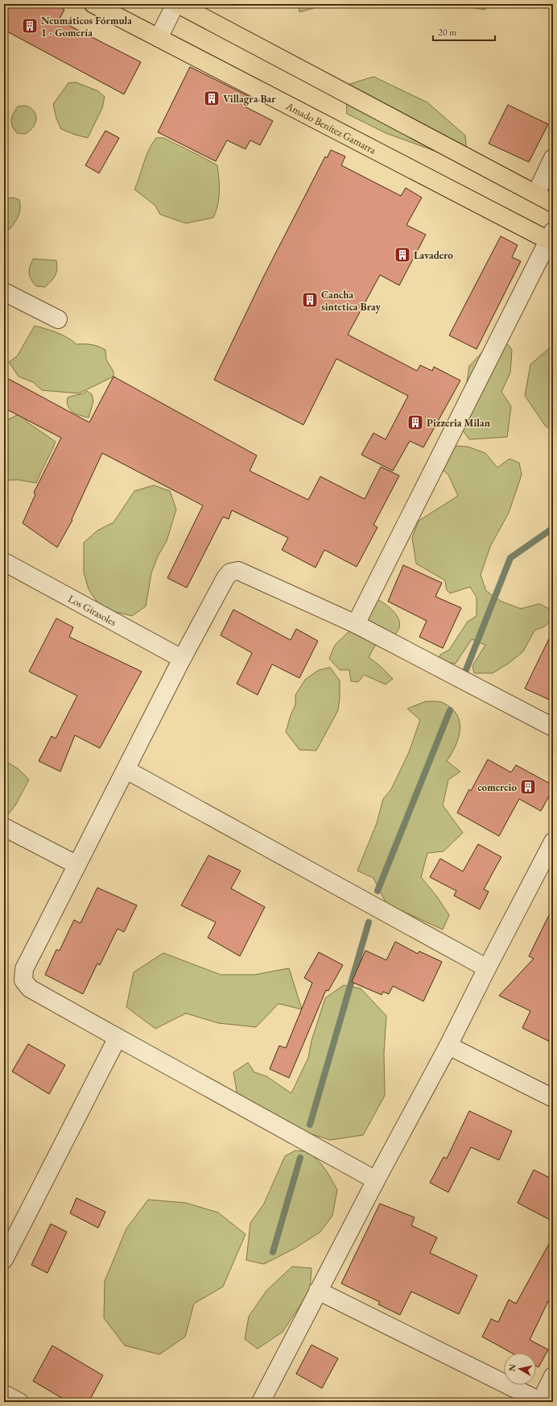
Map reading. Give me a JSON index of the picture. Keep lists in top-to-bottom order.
{
  "streets": {
    "main road": ["Amado Benítez Gamarra"],
    "street": ["Los Girasoles"]
  },
  "places": {
    "building": [
      "Neumáticos Fórmula 1 - Gomería",
      "Villagra Bar",
      "Lavadero",
      "Cancha sintetica Bray",
      "Pizzeria Milan",
      "comercio"
    ]
  },
  "scale_bar": "20 m",
  "north": "left"
}
